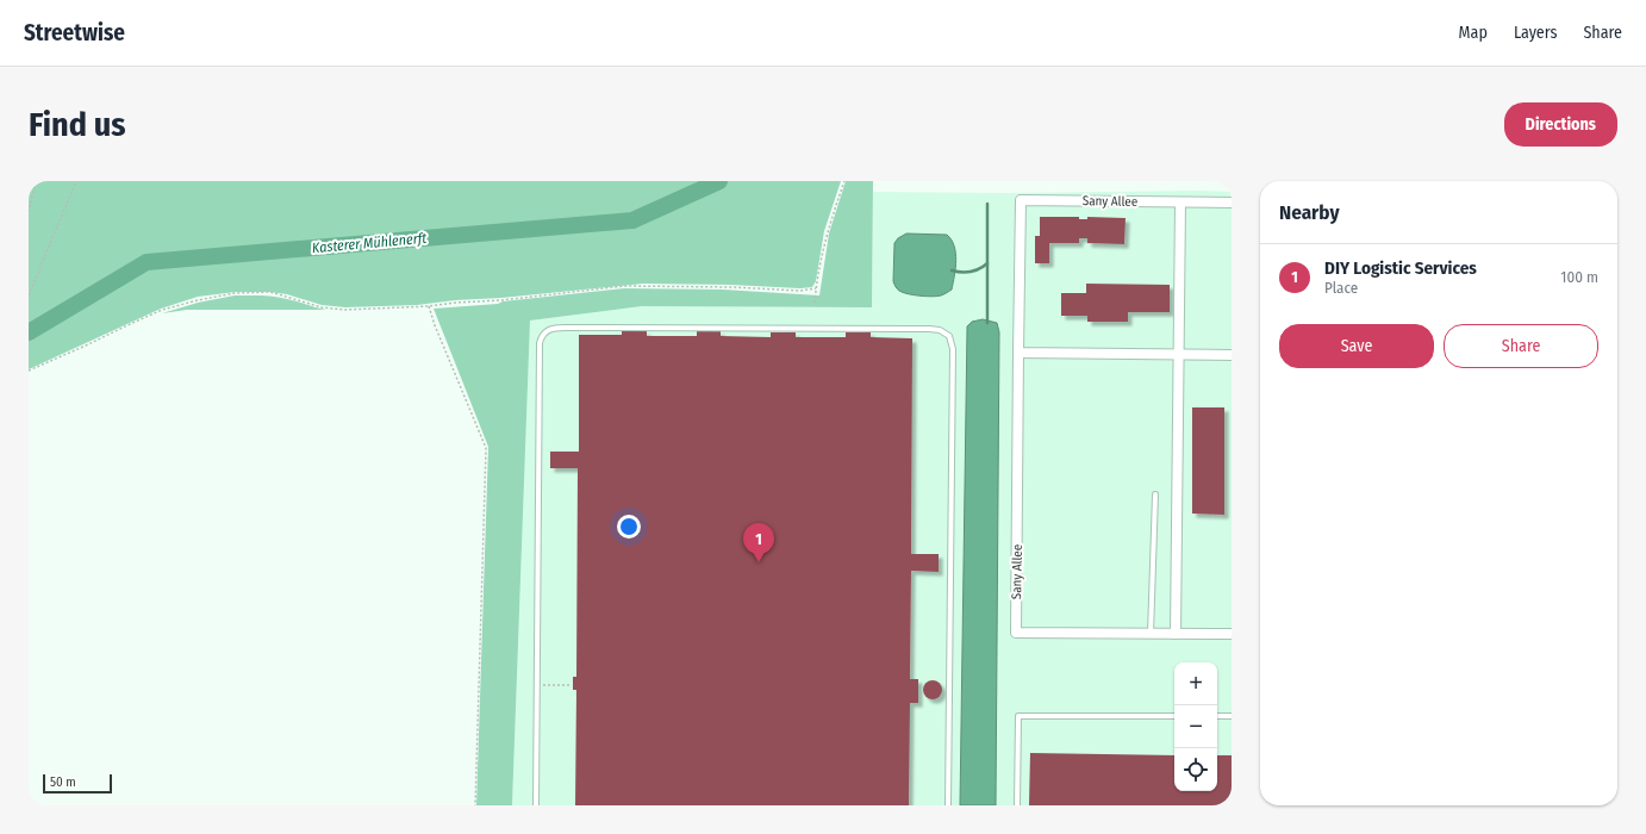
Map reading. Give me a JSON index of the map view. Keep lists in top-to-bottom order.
{
  "streets": {
    "street": ["Sany Allee"]
  },
  "water": ["Kasterer Mühlenerft"],
  "scale_bar": "50 m",
  "page": {
    "header": "Streetwise",
    "nav": ["Map", "Layers", "Share"],
    "buttons": [
      "Directions",
      ["Save", "Share"]
    ],
    "title": "Find us",
    "heading": "Nearby",
    "list": [
      {
        "mark": "1",
        "name": "DIY Logistic Services",
        "note": "Place",
        "value": "100 m"
      }
    ],
    "pins": "1",
    "map_buttons": ["+", "−"],
    "scale": "50 m"
  }
}
